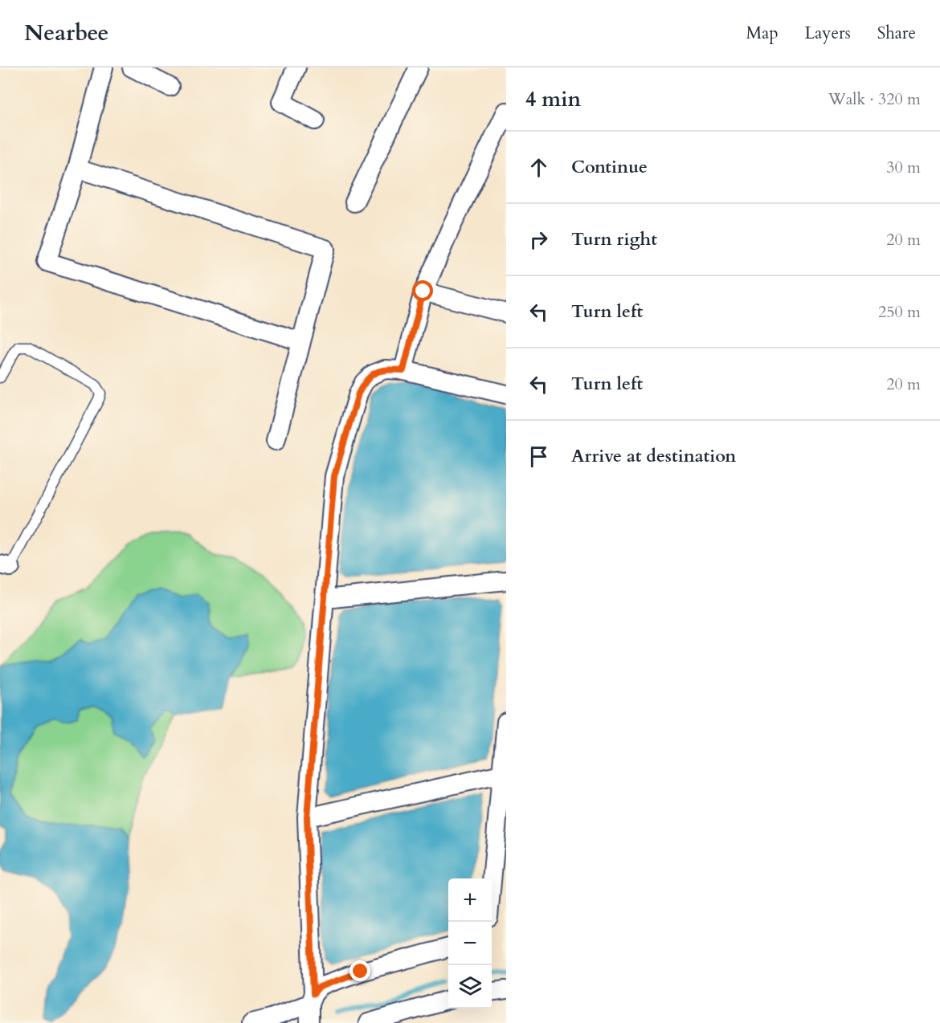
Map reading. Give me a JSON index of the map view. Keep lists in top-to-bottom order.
{
  "page": {
    "header": "Nearbee",
    "nav": ["Map", "Layers", "Share"],
    "heading": ["4 min", "Walk · 320 m"],
    "list": [
      ["Continue", "30 m"],
      ["Turn right", "20 m"],
      ["Turn left", "250 m"],
      ["Turn left", "20 m"],
      "Arrive at destination"
    ],
    "map_buttons": ["+", "−"]
  }
}
